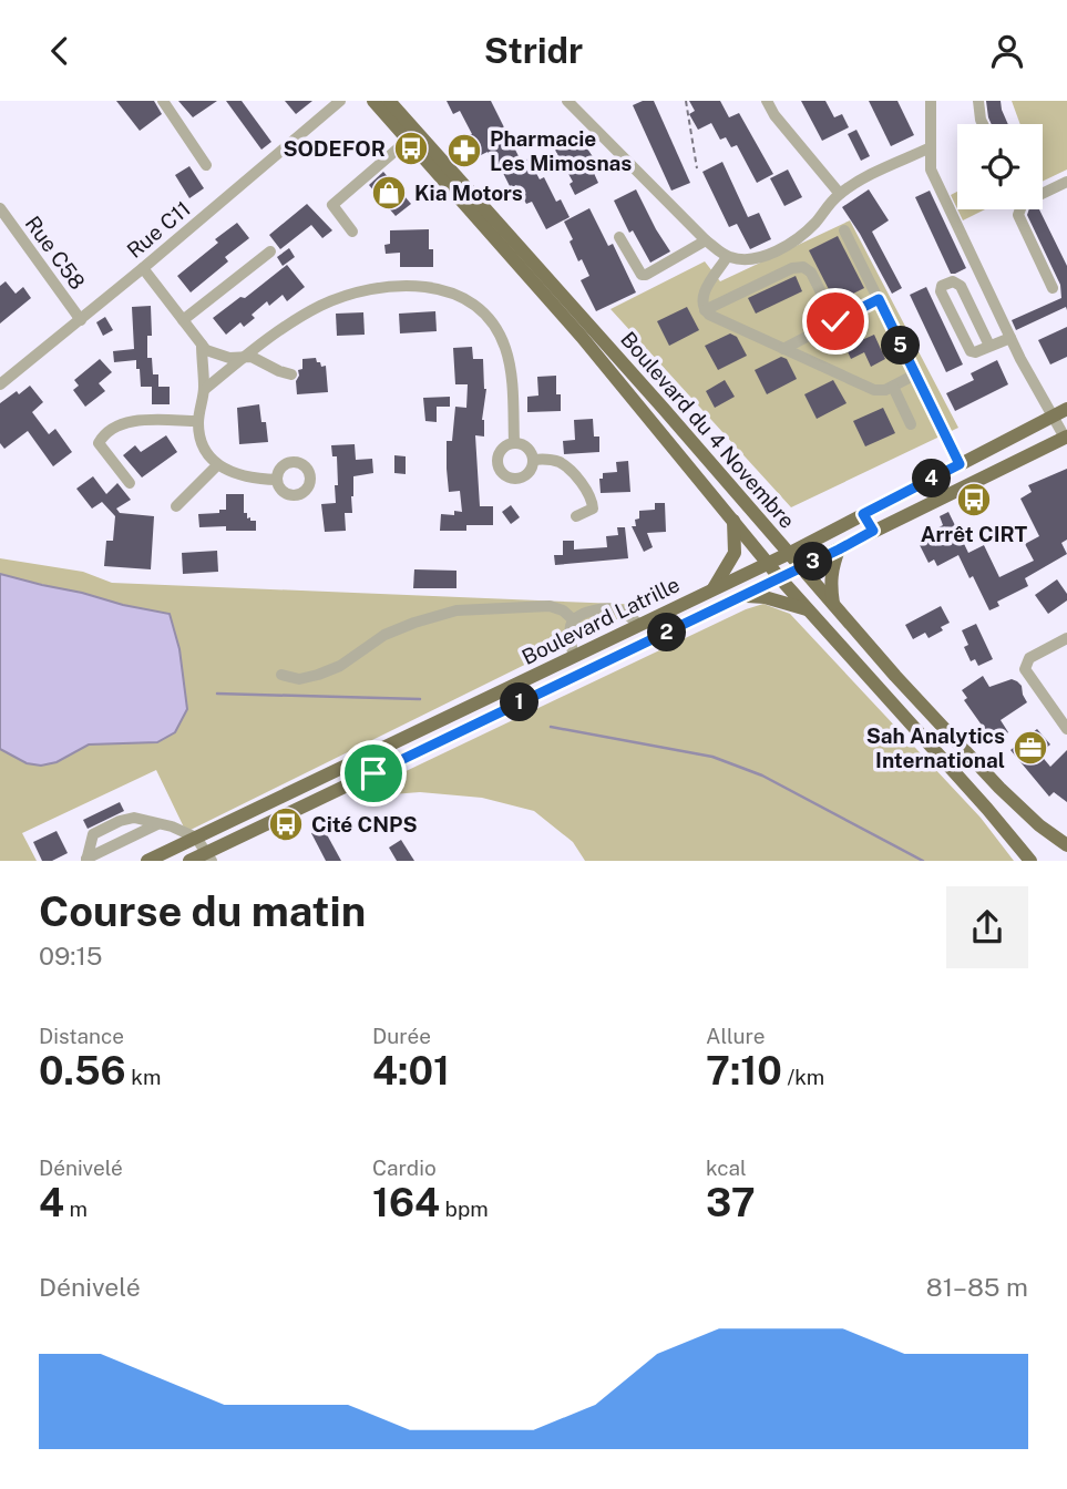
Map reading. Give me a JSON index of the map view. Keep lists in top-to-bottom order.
{
  "streets": {
    "main road": ["Boulevard du 4 Novembre", "Boulevard Latrille"],
    "street": ["Rue C11", "Rue C58"]
  },
  "crossings": [
    ["Rue C11", "Rue C58"],
    ["Boulevard du 4 Novembre", "Boulevard Latrille"]
  ],
  "places": {
    "bus stop": ["SODEFOR", "Arrêt CIRT", "Cité CNPS"],
    "pharmacy": ["Pharmacie Les Mimosnas"],
    "shop": ["Kia Motors"],
    "office": ["Sah Analytics International"]
  },
  "page": {
    "header": "Stridr",
    "pins": [
      "5",
      "4",
      "3",
      "2",
      "1"
    ],
    "heading": ["Course du matin", "09:15"],
    "stats": [
      ["Distance", "0.56 km"],
      ["Durée", "4:01"],
      ["Allure", "7:10 /km"],
      ["Dénivelé", "4 m"],
      ["Cardio", "164 bpm"],
      ["kcal", "37"]
    ],
    "chart": ["Dénivelé", "81–85 m"]
  }
}
